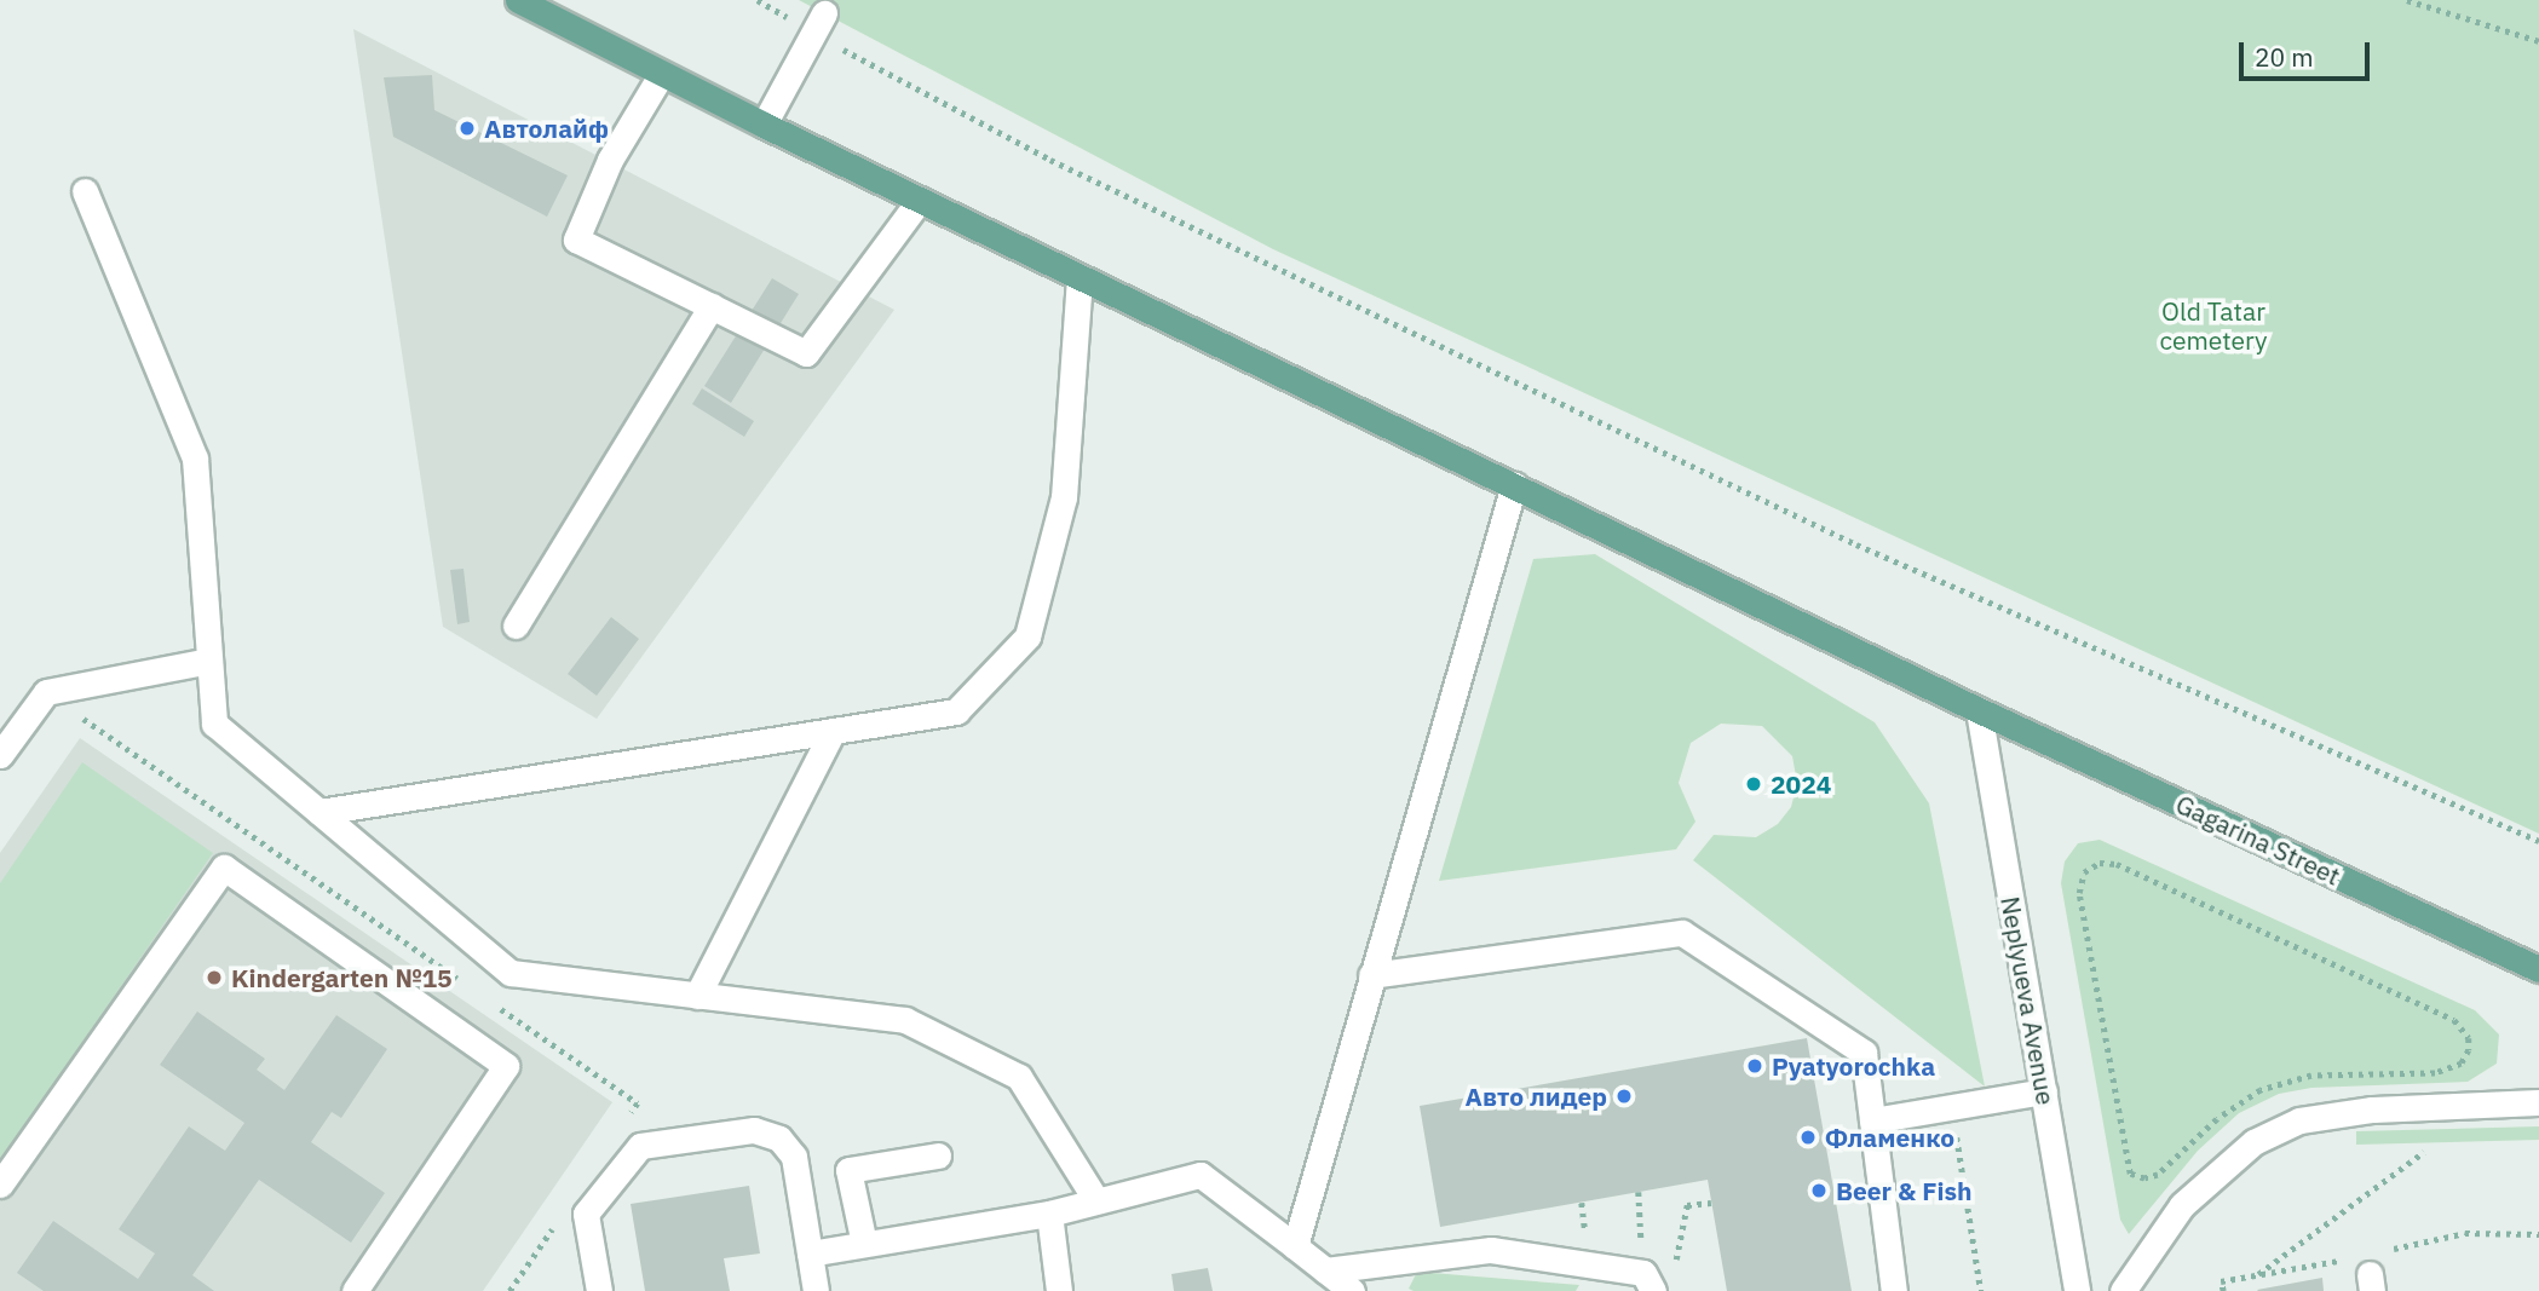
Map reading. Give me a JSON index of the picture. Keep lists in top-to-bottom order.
{
  "streets": {
    "main road": ["Gagarina Street"],
    "street": ["Neplyueva Avenue"]
  },
  "crossings": [
    ["Gagarina Street", "Neplyueva Avenue"]
  ],
  "parks": ["Old Tatar cemetery"],
  "places": [
    "Автолайф",
    "2024",
    "Kindergarten №15",
    "Pyatyorochka",
    "Авто лидер",
    "Фламенко",
    "Beer & Fish"
  ],
  "scale_bar": "20 m"
}
